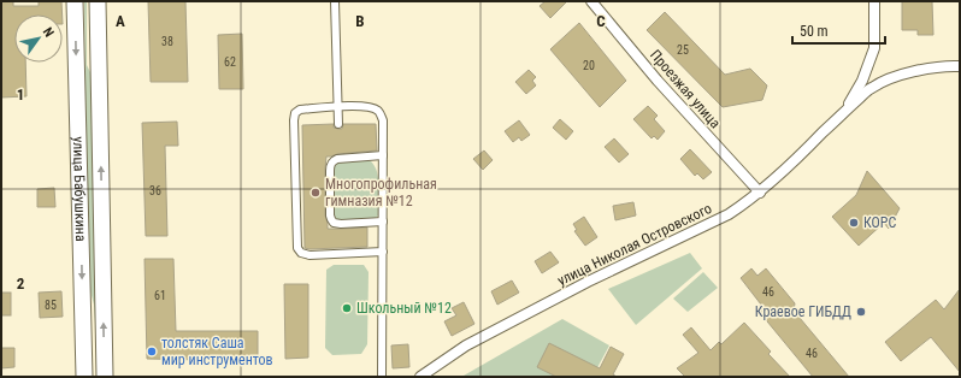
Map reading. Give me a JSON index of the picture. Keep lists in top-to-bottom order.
{
  "streets": {
    "main road": ["улица Бабушкина"],
    "street": ["Проезжая улица", "улица Николая Островского"]
  },
  "crossings": [
    ["Проезжая улица", "улица Николая Островского"]
  ],
  "places": [
    "Многопрофильная гимназия №12",
    "КОРС",
    "Школьный №12",
    "Краевое ГИБДД",
    "толстяк Саша мир инструментов"
  ],
  "house_numbers": [
    "38",
    "25",
    "62",
    "20",
    "36",
    "46",
    "61",
    "85",
    "46"
  ],
  "scale_bar": "50 m",
  "north": "top right",
  "grid": {
    "columns": ["A", "B", "C"],
    "rows": ["1", "2"]
  }
}
